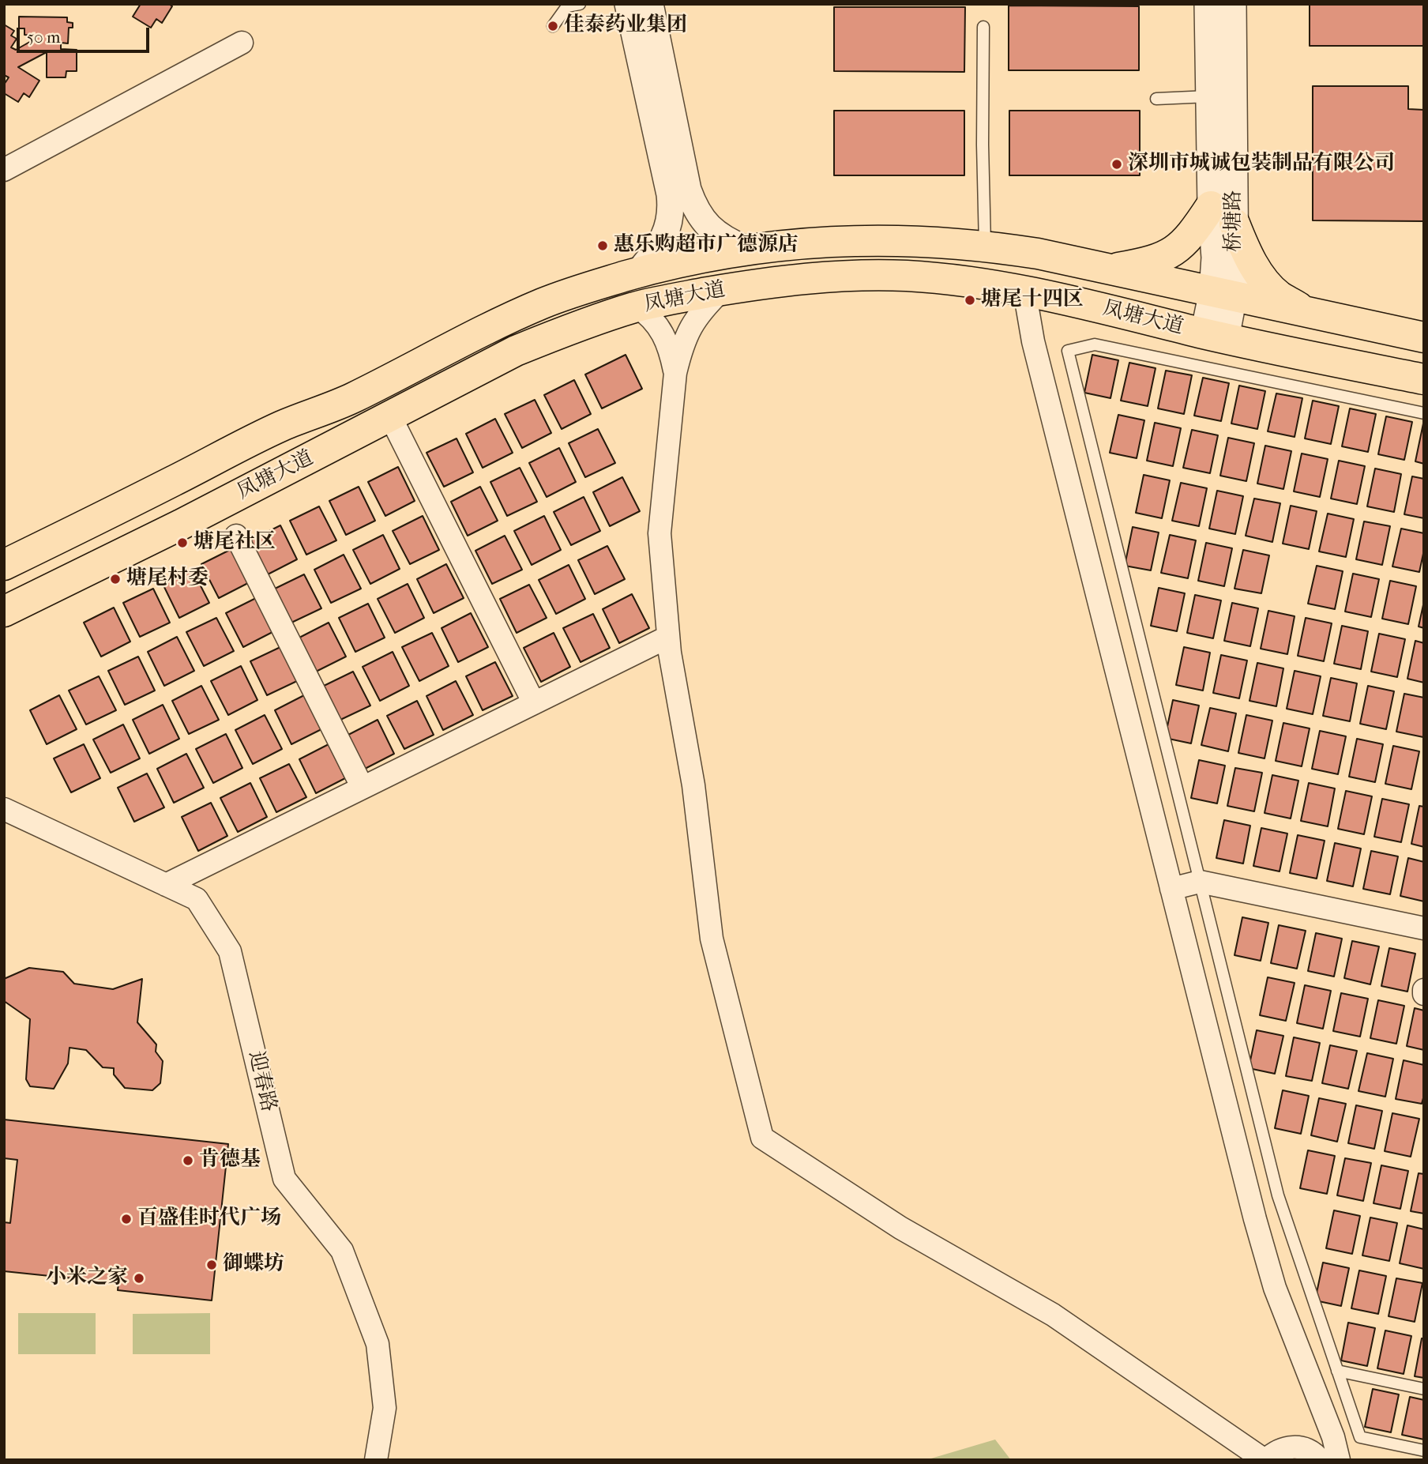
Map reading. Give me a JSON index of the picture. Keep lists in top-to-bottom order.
{
  "streets": {
    "main road": ["凤塘大道"],
    "street": ["桥塘路", "迎春路"]
  },
  "crossings": [
    ["桥塘路", "凤塘大道"]
  ],
  "places": [
    "佳泰药业集团",
    "深圳市城诚包装制品有限公司",
    "惠乐购超市广德源店",
    "塘尾十四区",
    "塘尾社区",
    "塘尾村委",
    "肯德基",
    "百盛佳时代广场",
    "御蝶坊",
    "小米之家"
  ],
  "scale_bar": "50 m"
}
